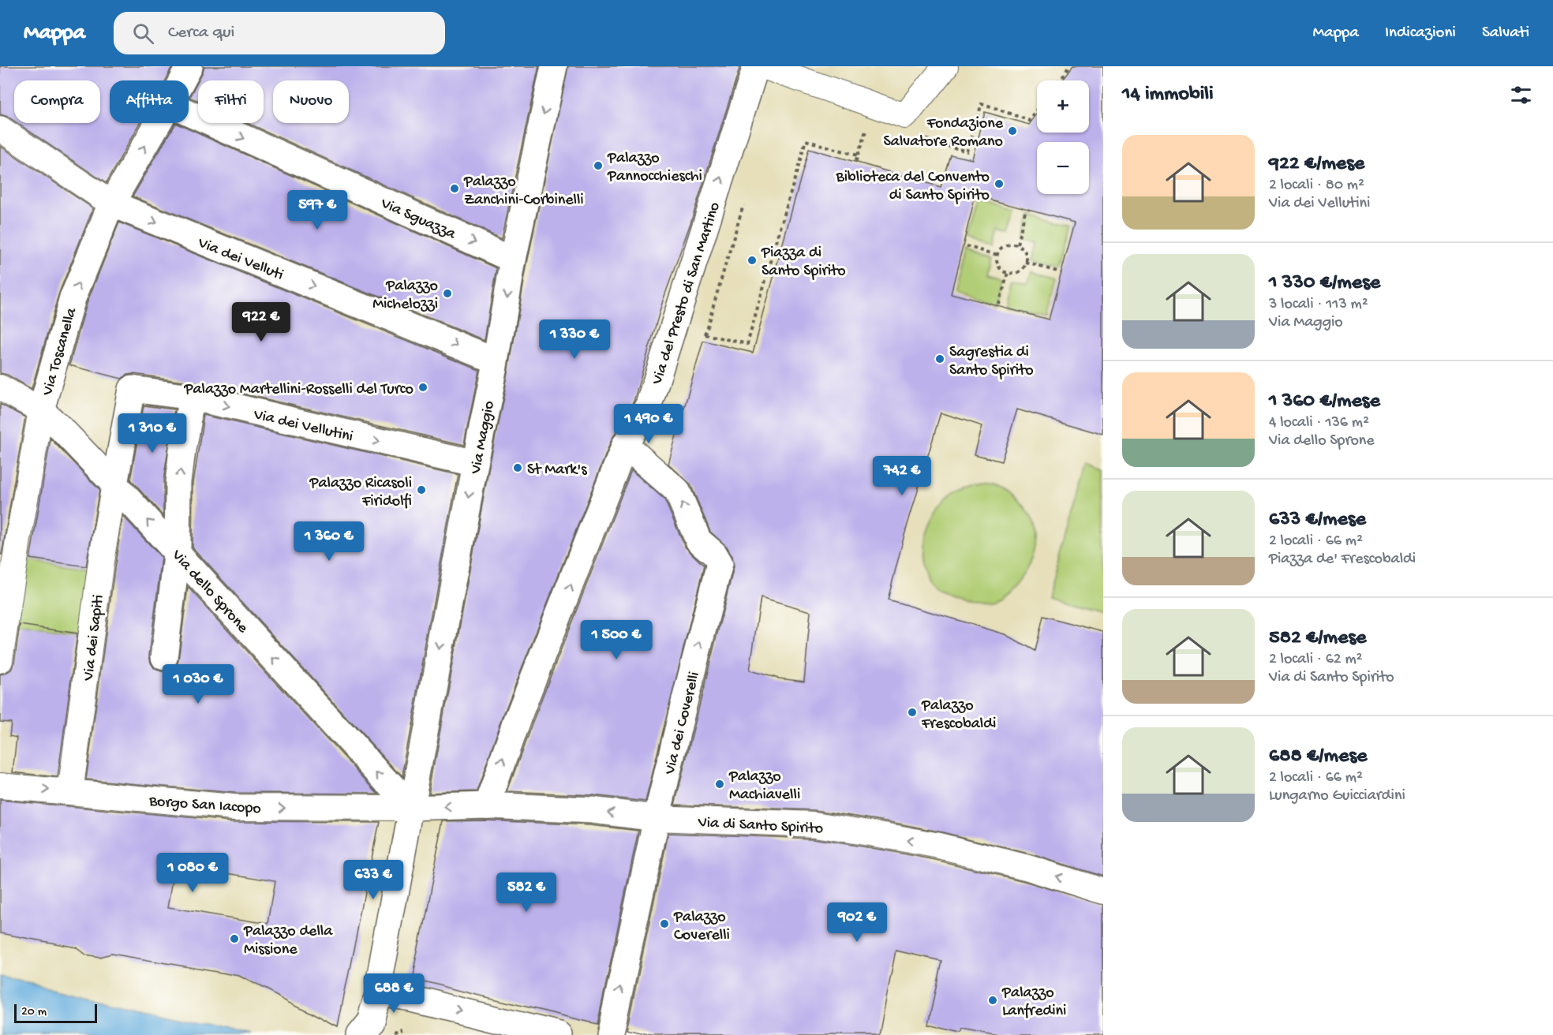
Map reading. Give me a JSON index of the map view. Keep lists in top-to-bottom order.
{
  "streets": {
    "street": [
      "Via Sguazza",
      "Via dei Velluti",
      "Via del Presto di San Martino",
      "Via Toscanella",
      "Via dei Vellutini",
      "Via Maggio",
      "Via dello Sprone",
      "Via dei Sapiti",
      "Via dei Coverelli",
      "Borgo San Iacopo",
      "Via di Santo Spirito"
    ]
  },
  "crossings": [
    ["Via Sguazza", "Via Maggio"],
    ["Via dei Velluti", "Via Toscanella"],
    ["Via dei Velluti", "Via Maggio"],
    ["Via del Presto di San Martino", "Via dei Coverelli"],
    ["Via del Presto di San Martino", "Via di Santo Spirito"],
    ["Via Toscanella", "Via dello Sprone"],
    ["Via dei Vellutini", "Via Maggio"],
    ["Via dei Vellutini", "Via dello Sprone"],
    ["Via dei Vellutini", "Via dei Sapiti"],
    ["Via Maggio", "Via dello Sprone"],
    ["Via Maggio", "Borgo San Iacopo"],
    ["Via Maggio", "Via di Santo Spirito"],
    ["Via dello Sprone", "Via dei Sapiti"],
    ["Via dello Sprone", "Borgo San Iacopo"],
    ["Via dello Sprone", "Via di Santo Spirito"],
    ["Via dei Sapiti", "Borgo San Iacopo"],
    ["Via dei Coverelli", "Via di Santo Spirito"],
    ["Borgo San Iacopo", "Via di Santo Spirito"]
  ],
  "one_way": [
    "Via Sguazza",
    "Via dei Velluti",
    "Via del Presto di San Martino",
    "Via Toscanella",
    "Via dei Vellutini",
    "Via Maggio",
    "Via dello Sprone",
    "Via dei Coverelli",
    "Borgo San Iacopo",
    "Via di Santo Spirito"
  ],
  "places": [
    "Fondazione Salvatore Romano",
    "Palazzo Pannocchieschi",
    "Biblioteca del Convento di Santo Spirito",
    "Palazzo Zanchini-Corbinelli",
    "Piazza di Santo Spirito",
    "Palazzo Michelozzi",
    "Sagrestia di Santo Spirito",
    "Palazzo Martellini-Rosselli del Turco",
    "St Mark's",
    "Palazzo Ricasoli Firidolfi",
    "Palazzo Frescobaldi",
    "Palazzo Machiavelli",
    "Palazzo Coverelli",
    "Palazzo della Missione",
    "Palazzo Lanfredini"
  ],
  "scale_bar": "20 m",
  "page": {
    "header": "Mappa",
    "search": "Cerca qui",
    "nav": ["Mappa", "Indicazioni", "Salvati"],
    "heading": "14 immobili",
    "map_buttons": ["+", "−"],
    "chip": [
      "Compra",
      "Affitta",
      "Filtri",
      "Nuovo"
    ],
    "list": [
      {
        "name": "922 €/mese",
        "note": "2 locali · 80 m² · Via dei Vellutini"
      },
      {
        "name": "1 330 €/mese",
        "note": "3 locali · 113 m² · Via Maggio"
      },
      {
        "name": "1 360 €/mese",
        "note": "4 locali · 136 m² · Via dello Sprone"
      },
      {
        "name": "633 €/mese",
        "note": "2 locali · 66 m² · Piazza de' Frescobaldi"
      },
      {
        "name": "582 €/mese",
        "note": "2 locali · 62 m² · Via di Santo Spirito"
      },
      {
        "name": "688 €/mese",
        "note": "2 locali · 66 m² · Lungarno Guicciardini"
      }
    ],
    "price": [
      "597 €",
      "922 €",
      "1 330 €",
      "1 490 €",
      "1 310 €",
      "742 €",
      "1 360 €",
      "1 500 €",
      "1 030 €",
      "1 080 €",
      "633 €",
      "582 €",
      "902 €",
      "688 €"
    ],
    "scale": "20 m"
  }
}
